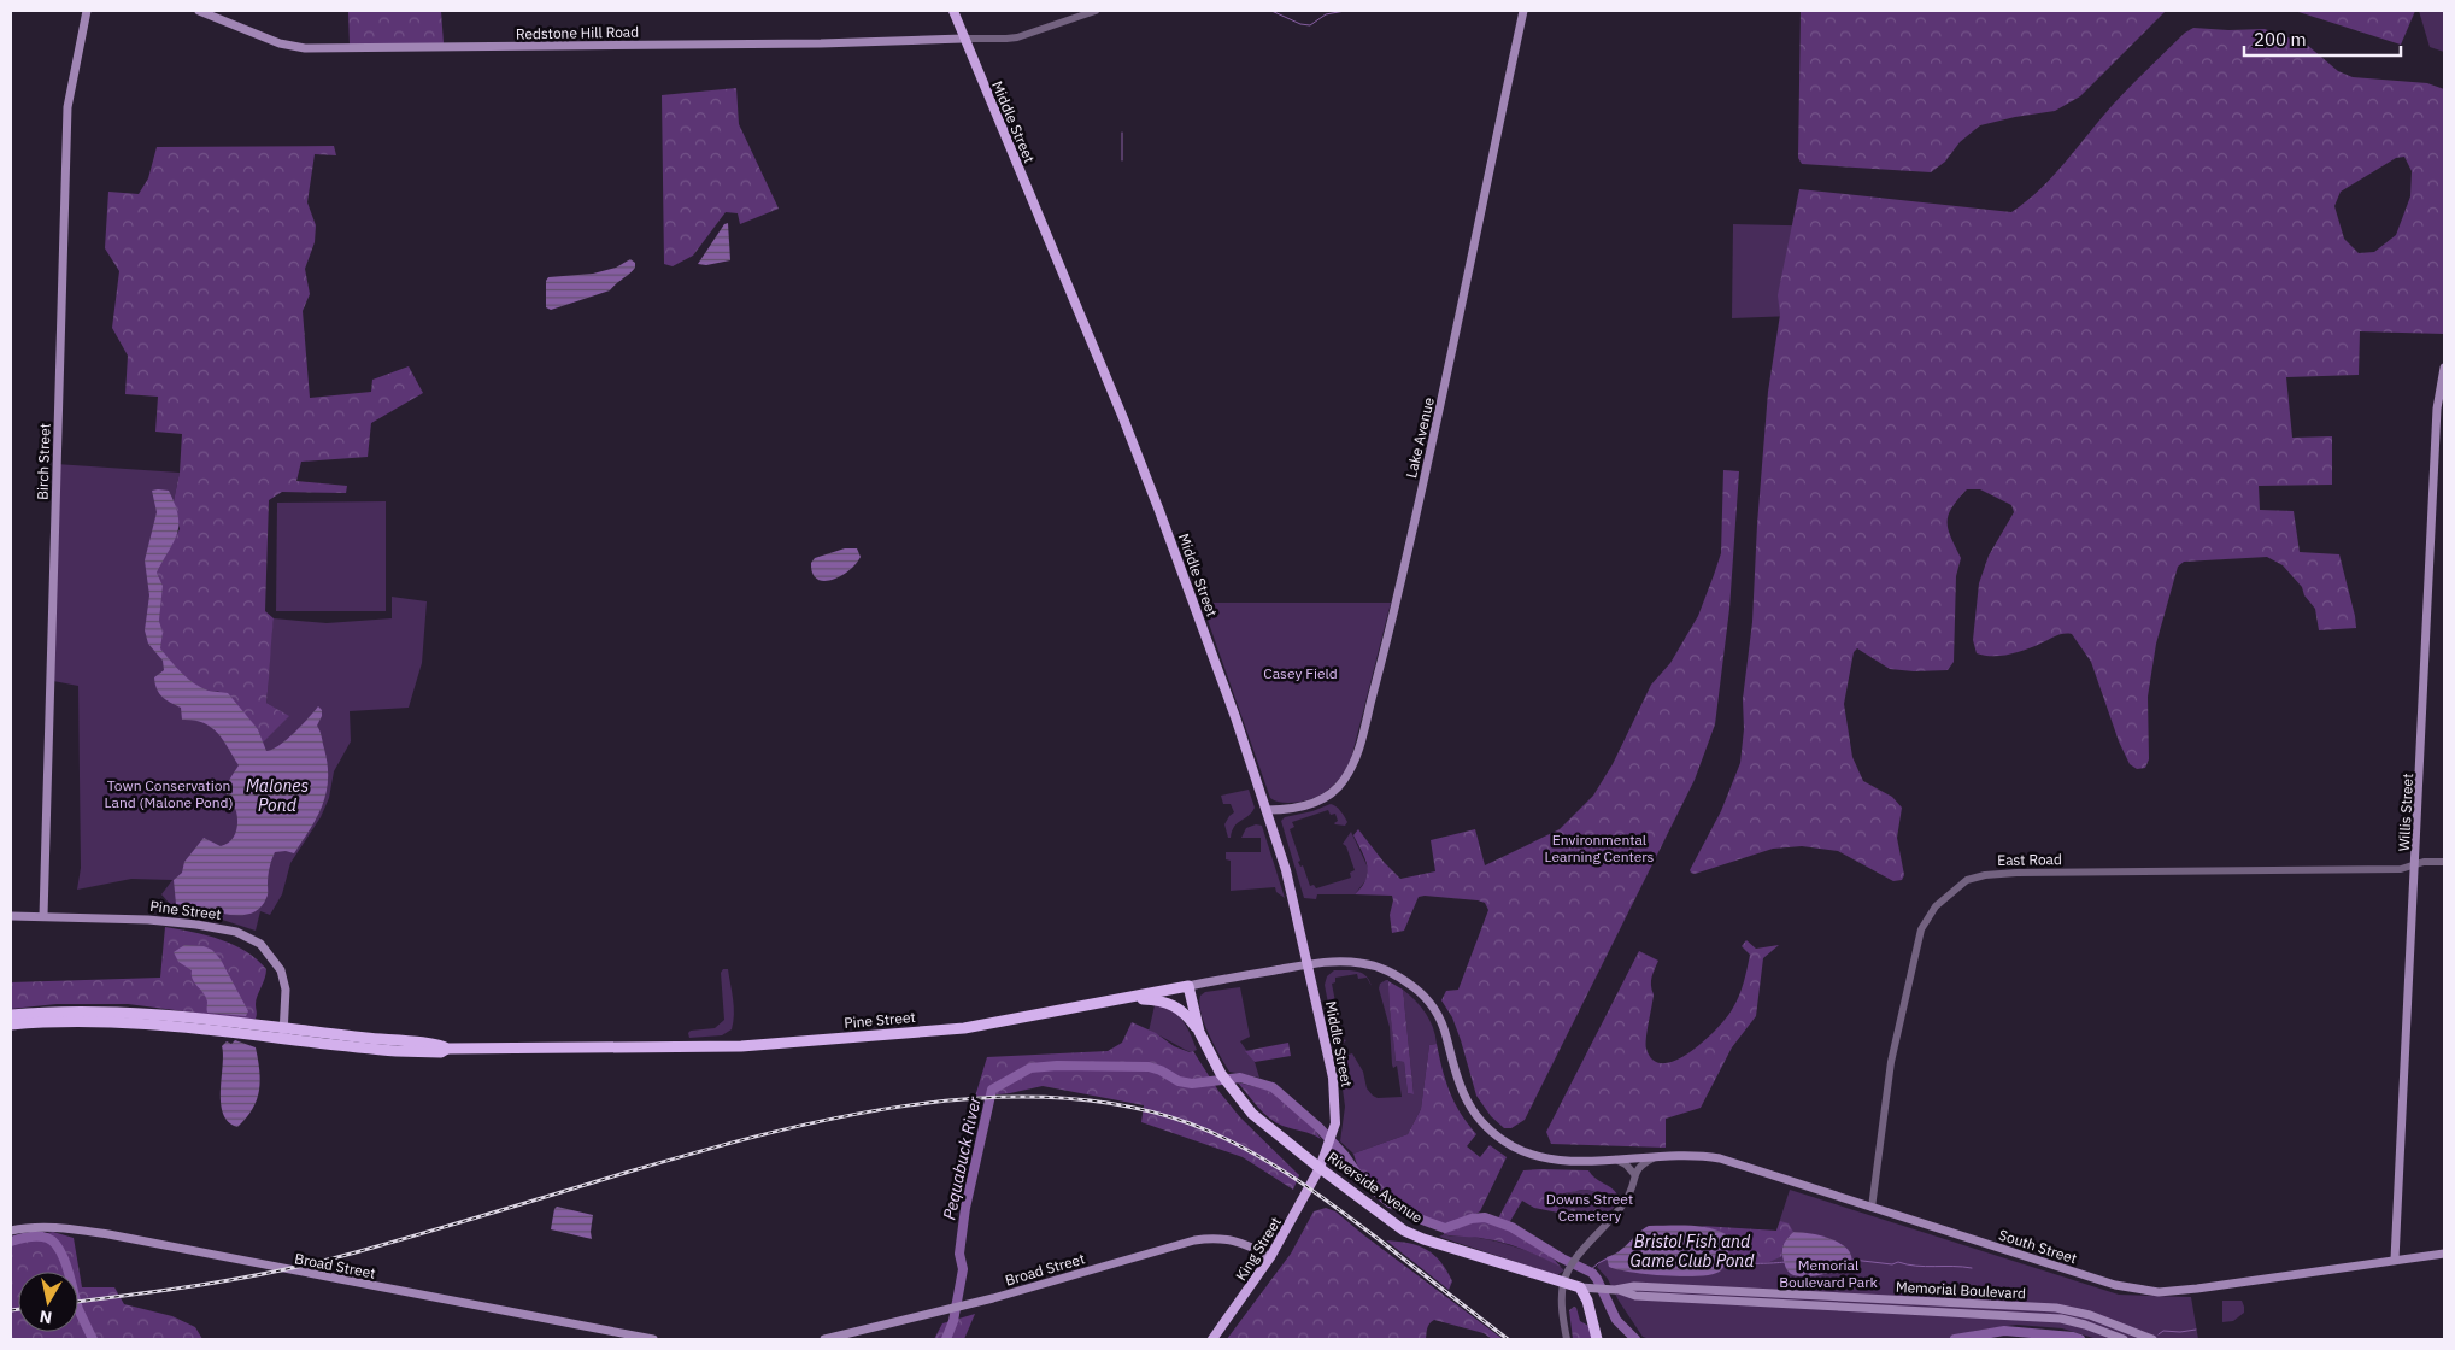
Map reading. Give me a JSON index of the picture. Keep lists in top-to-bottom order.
{
  "streets": {
    "highway": ["Pine Street", "Riverside Avenue"],
    "main road": [
      "Redstone Hill Road",
      "Middle Street",
      "Lake Avenue",
      "Birch Street",
      "Willis Street",
      "South Street",
      "King Street",
      "Broad Street",
      "Memorial Boulevard"
    ],
    "street": ["East Road"]
  },
  "crossings": [
    ["Redstone Hill Road", "Middle Street"],
    ["Middle Street", "Lake Avenue"],
    ["Middle Street", "Pine Street"],
    ["Middle Street", "Riverside Avenue"],
    ["Middle Street", "King Street"],
    ["Birch Street", "Pine Street"],
    ["Willis Street", "East Road"],
    ["Willis Street", "South Street"],
    ["East Road", "South Street"],
    ["Pine Street", "Riverside Avenue"],
    ["Pine Street", "South Street"],
    ["Riverside Avenue", "King Street"],
    ["Riverside Avenue", "Memorial Boulevard"],
    ["King Street", "Broad Street"]
  ],
  "water": ["Malones Pond", "Pequabuck River", "Bristol Fish and Game Club Pond"],
  "parks": [
    "Casey Field",
    "Town Conservation Land (Malone Pond)",
    "Environmental Learning Centers",
    "Downs Street Cemetery",
    "Memorial Boulevard Park"
  ],
  "scale_bar": "200 m",
  "north": "bottom"
}
